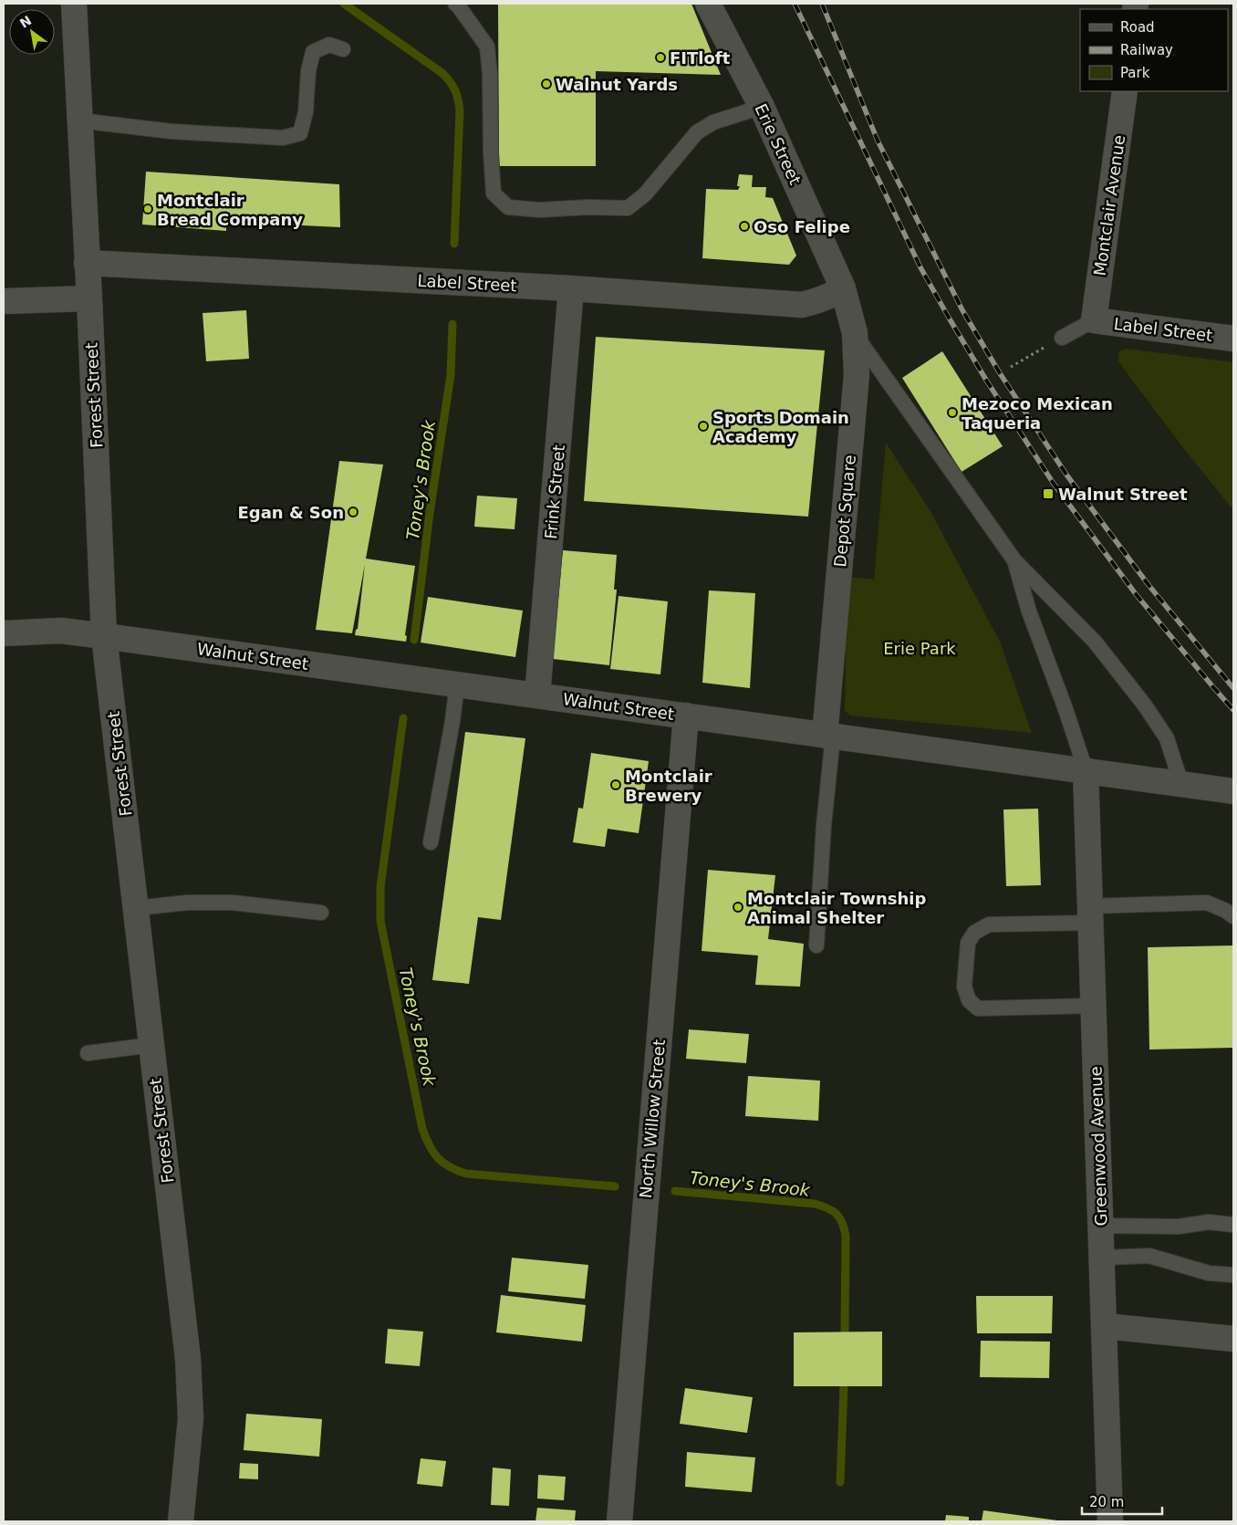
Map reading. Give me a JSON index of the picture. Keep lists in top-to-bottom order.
{
  "streets": {
    "street": [
      "Erie Street",
      "Montclair Avenue",
      "Label Street",
      "Forest Street",
      "Frink Street",
      "Depot Square",
      "Walnut Street",
      "North Willow Street",
      "Greenwood Avenue"
    ]
  },
  "crossings": [
    ["Erie Street", "Label Street"],
    ["Erie Street", "Depot Square"],
    ["Montclair Avenue", "Label Street"],
    ["Label Street", "Forest Street"],
    ["Label Street", "Frink Street"],
    ["Label Street", "Depot Square"],
    ["Forest Street", "Walnut Street"],
    ["Frink Street", "Walnut Street"],
    ["Depot Square", "Walnut Street"],
    ["Walnut Street", "North Willow Street"],
    ["Walnut Street", "Greenwood Avenue"]
  ],
  "water": ["Toney's Brook"],
  "parks": ["Erie Park"],
  "places": {
    "other": [
      "FITloft",
      "Walnut Yards",
      "Montclair Bread Company",
      "Oso Felipe",
      "Mezoco Mexican Taqueria",
      "Sports Domain Academy",
      "Egan & Son",
      "Montclair Brewery",
      "Montclair Township Animal Shelter"
    ],
    "transit": ["Walnut Street"]
  },
  "legend": ["Road", "Railway", "Park"],
  "scale_bar": "20 m",
  "north": "top left"
}
